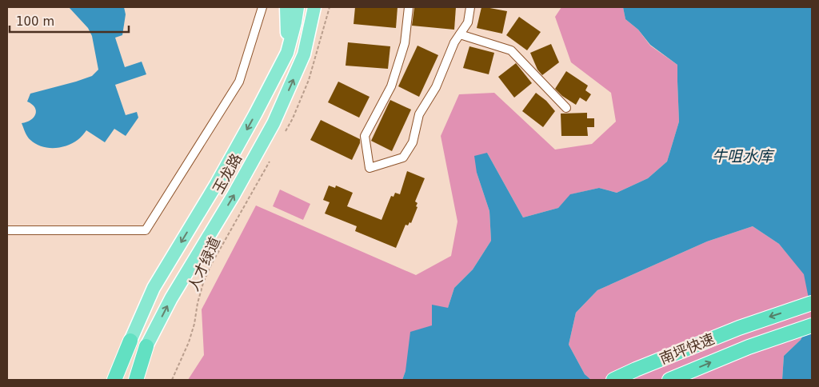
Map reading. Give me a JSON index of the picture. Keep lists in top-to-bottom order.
{
  "streets": {
    "highway": ["南坪快速"],
    "main road": ["玉龙路"],
    "path": ["人才绿道"]
  },
  "water": ["牛咀水库"],
  "scale_bar": "100 m"
}
